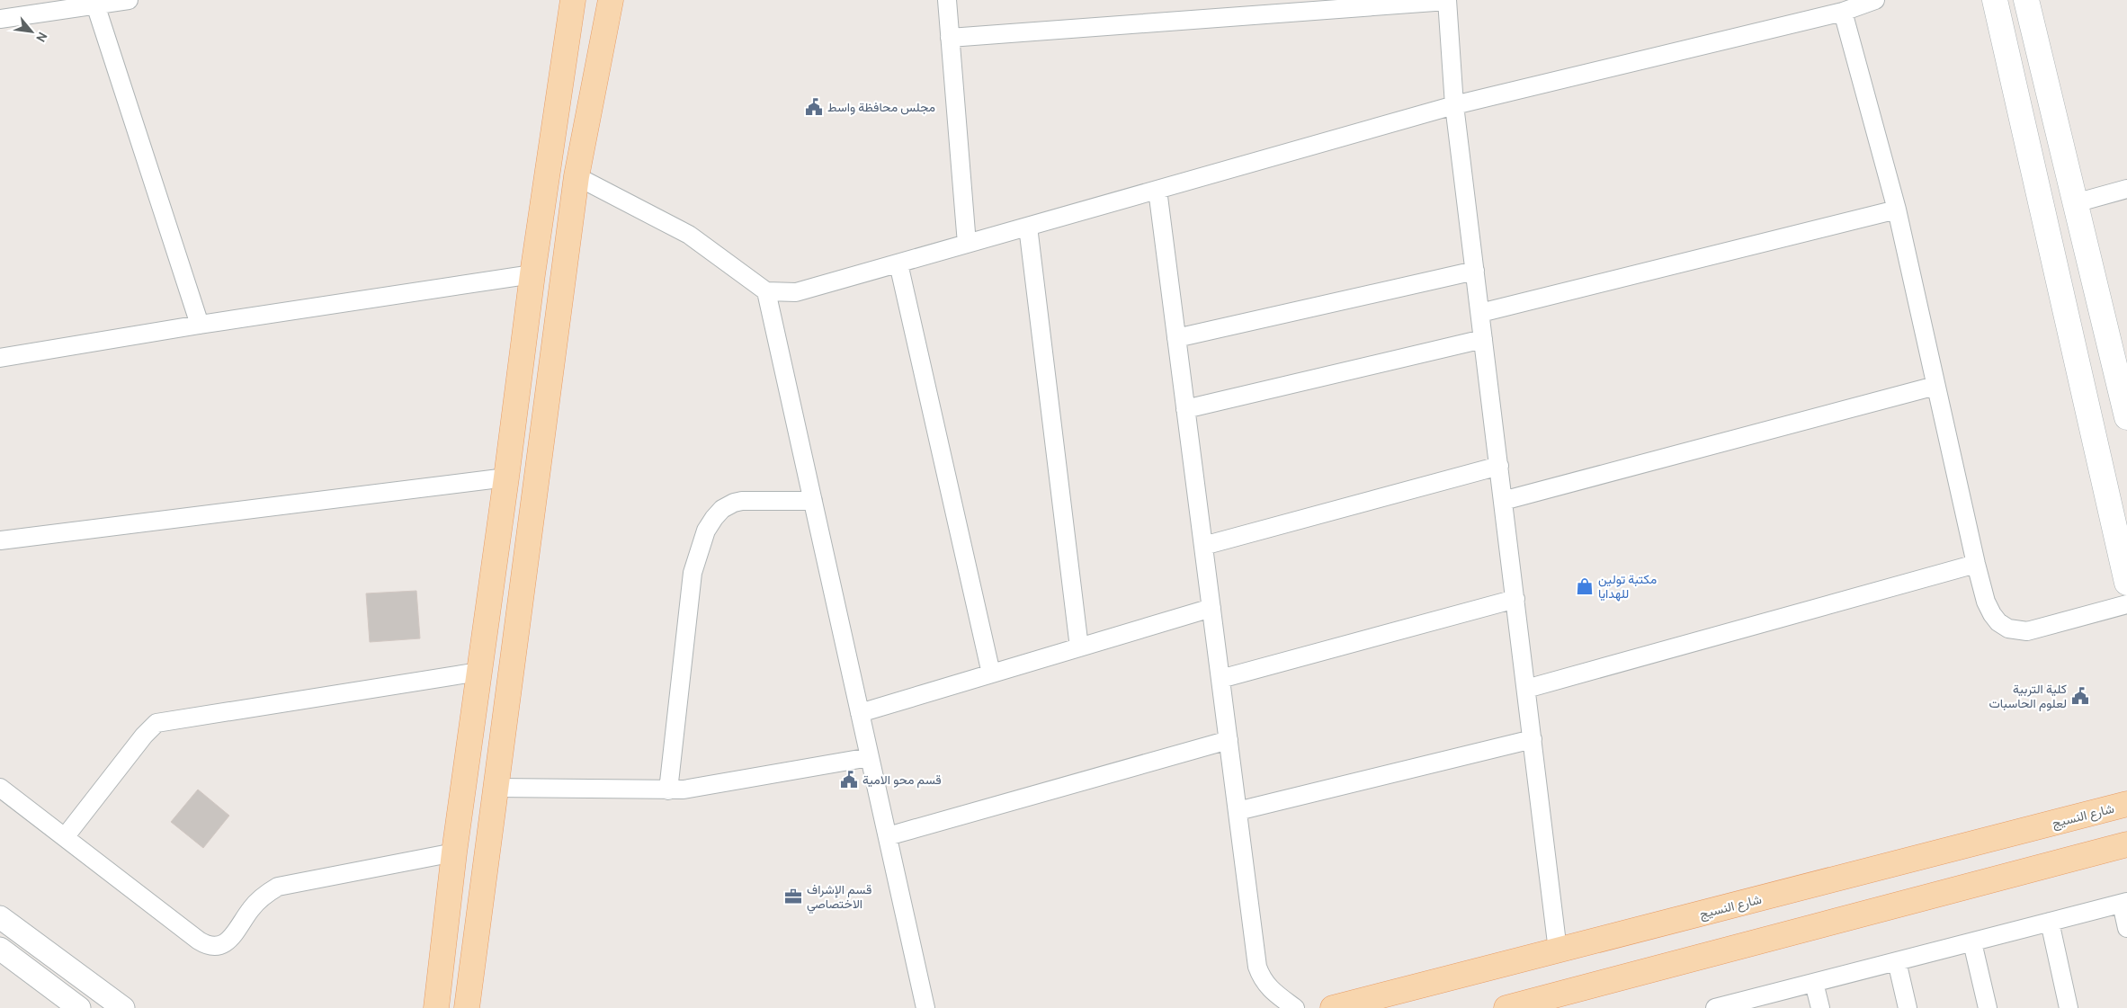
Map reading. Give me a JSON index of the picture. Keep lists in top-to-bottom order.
{
  "streets": {
    "main road": ["شارع النسيج"]
  },
  "places": {
    "public building": ["مجلس محافظة واسط", "كلية التربية لعلوم الحاسبات", "قسم محو الامية"],
    "shop": ["مكتبة تولين للهدايا"],
    "office": ["قسم الإشراف الاختصاصي"]
  },
  "north": "bottom right"
}
